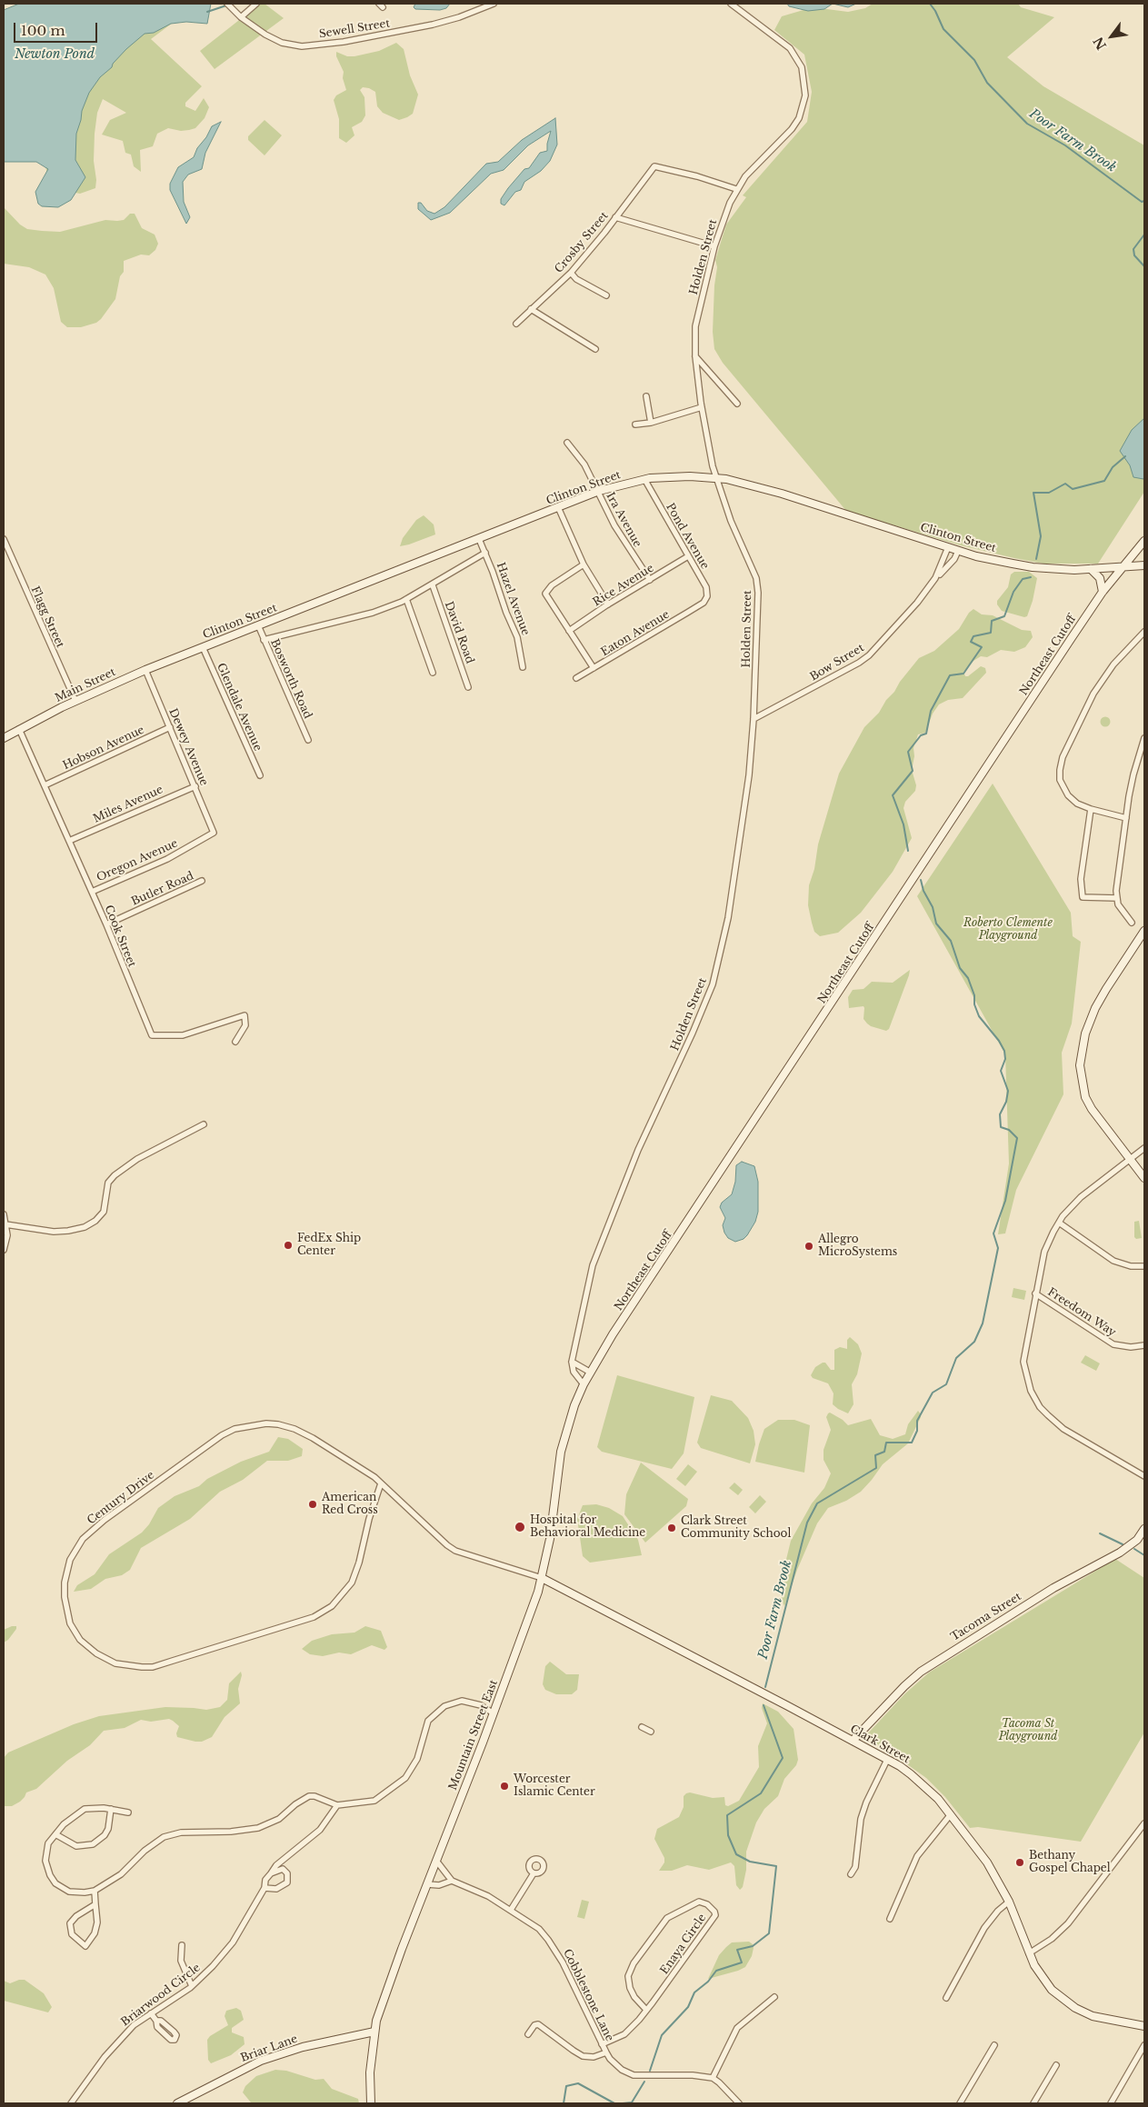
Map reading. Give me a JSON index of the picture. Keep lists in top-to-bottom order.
{
  "streets": {
    "main road": [
      "Clinton Street",
      "Northeast Cutoff",
      "Main Street",
      "Tacoma Street",
      "Mountain Street East",
      "Clark Street",
      "Briar Lane"
    ],
    "street": [
      "Sewell Street",
      "Crosby Street",
      "Holden Street",
      "Ira Avenue",
      "Pond Avenue",
      "Rice Avenue",
      "Hazel Avenue",
      "Flagg Street",
      "David Road",
      "Eaton Avenue",
      "Bow Street",
      "Bosworth Road",
      "Glendale Avenue",
      "Dewey Avenue",
      "Hobson Avenue",
      "Miles Avenue",
      "Oregon Avenue",
      "Butler Road",
      "Cook Street",
      "Freedom Way",
      "Century Drive",
      "Enaya Circle",
      "Briarwood Circle",
      "Cobblestone Lane"
    ]
  },
  "crossings": [
    ["Crosby Street", "Holden Street"],
    ["Holden Street", "Clinton Street"],
    ["Holden Street", "Bow Street"],
    ["Clinton Street", "Ira Avenue"],
    ["Clinton Street", "Pond Avenue"],
    ["Clinton Street", "Hazel Avenue"],
    ["Clinton Street", "Northeast Cutoff"],
    ["Clinton Street", "Bow Street"],
    ["Clinton Street", "Bosworth Road"],
    ["Clinton Street", "Main Street"],
    ["Clinton Street", "Glendale Avenue"],
    ["Ira Avenue", "Rice Avenue"],
    ["Pond Avenue", "Rice Avenue"],
    ["Pond Avenue", "Eaton Avenue"],
    ["Flagg Street", "Main Street"],
    ["Northeast Cutoff", "Mountain Street East"],
    ["Main Street", "Dewey Avenue"],
    ["Main Street", "Cook Street"],
    ["Dewey Avenue", "Hobson Avenue"],
    ["Dewey Avenue", "Miles Avenue"],
    ["Dewey Avenue", "Oregon Avenue"],
    ["Hobson Avenue", "Cook Street"],
    ["Miles Avenue", "Cook Street"],
    ["Oregon Avenue", "Cook Street"],
    ["Butler Road", "Cook Street"],
    ["Century Drive", "Mountain Street East"],
    ["Century Drive", "Clark Street"],
    ["Tacoma Street", "Clark Street"],
    ["Mountain Street East", "Clark Street"],
    ["Mountain Street East", "Cobblestone Lane"],
    ["Mountain Street East", "Briar Lane"],
    ["Enaya Circle", "Cobblestone Lane"]
  ],
  "water": ["Newton Pond", "Poor Farm Brook"],
  "parks": ["Roberto Clemente Playground", "Tacoma St Playground"],
  "places": [
    "FedEx Ship Center",
    "Allegro MicroSystems",
    "American Red Cross",
    "Hospital for Behavioral Medicine",
    "Clark Street Community School",
    "Worcester Islamic Center",
    "Bethany Gospel Chapel"
  ],
  "scale_bar": "100 m",
  "north": "bottom left"
}
